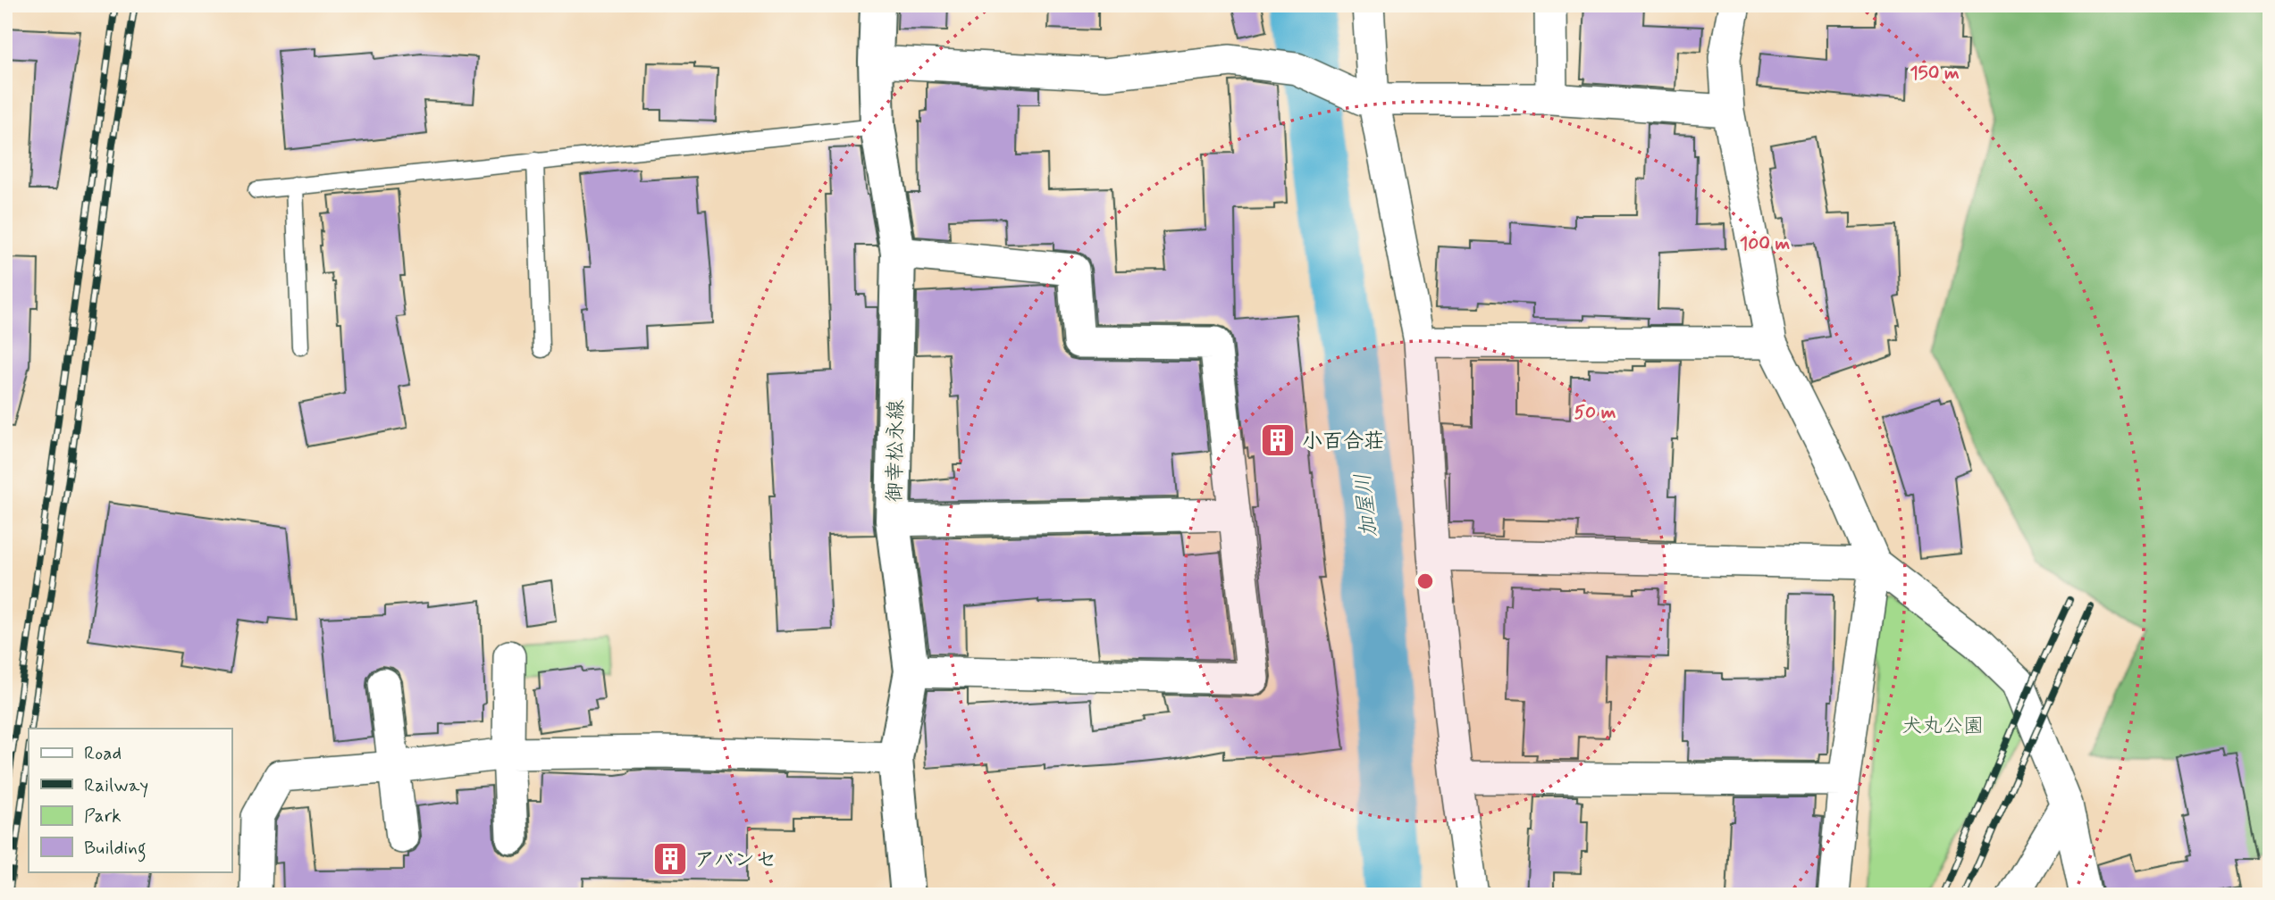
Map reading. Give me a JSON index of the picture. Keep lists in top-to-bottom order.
{
  "streets": {
    "main road": ["御幸松永線"]
  },
  "water": ["加屋川"],
  "parks": ["犬丸公園"],
  "places": {
    "building": ["小百合荘", "アバンセ"]
  },
  "legend": [
    "Road",
    "Railway",
    "Park",
    "Building"
  ],
  "rings": ["150 m", "100 m", "50 m"]
}
